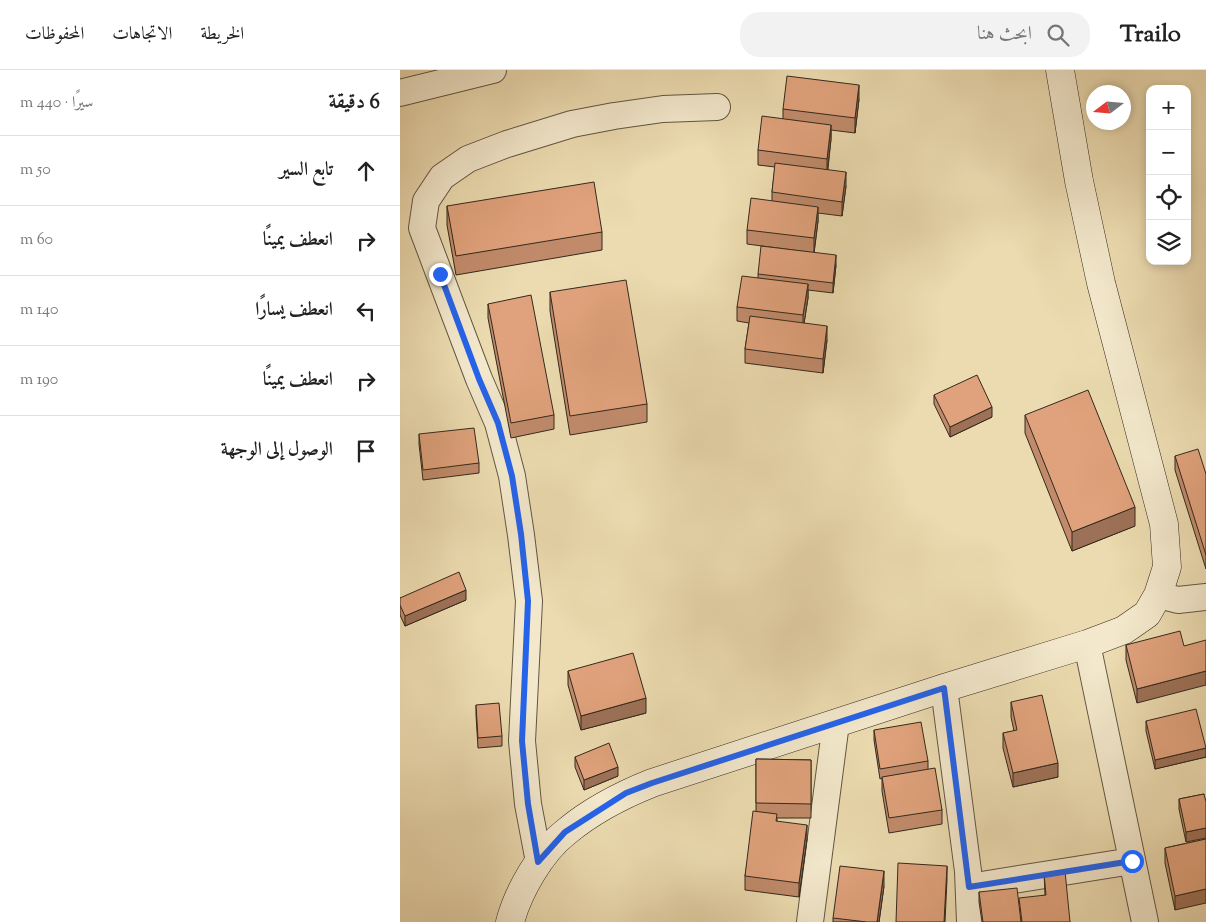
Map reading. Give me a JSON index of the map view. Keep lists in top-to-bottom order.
{
  "north": "left",
  "page": {
    "header": "Trailo",
    "search": "ابحث هنا",
    "nav": ["الخريطة", "الاتجاهات", "المحفوظات"],
    "heading": ["6 دقيقة", "سيرًا · 440 m"],
    "map_buttons": ["+", "−"],
    "list": [
      ["تابع السير", "50 m"],
      ["انعطف يمينًا", "60 m"],
      ["انعطف يسارًا", "140 m"],
      ["انعطف يمينًا", "190 m"],
      "الوصول إلى الوجهة"
    ]
  }
}
